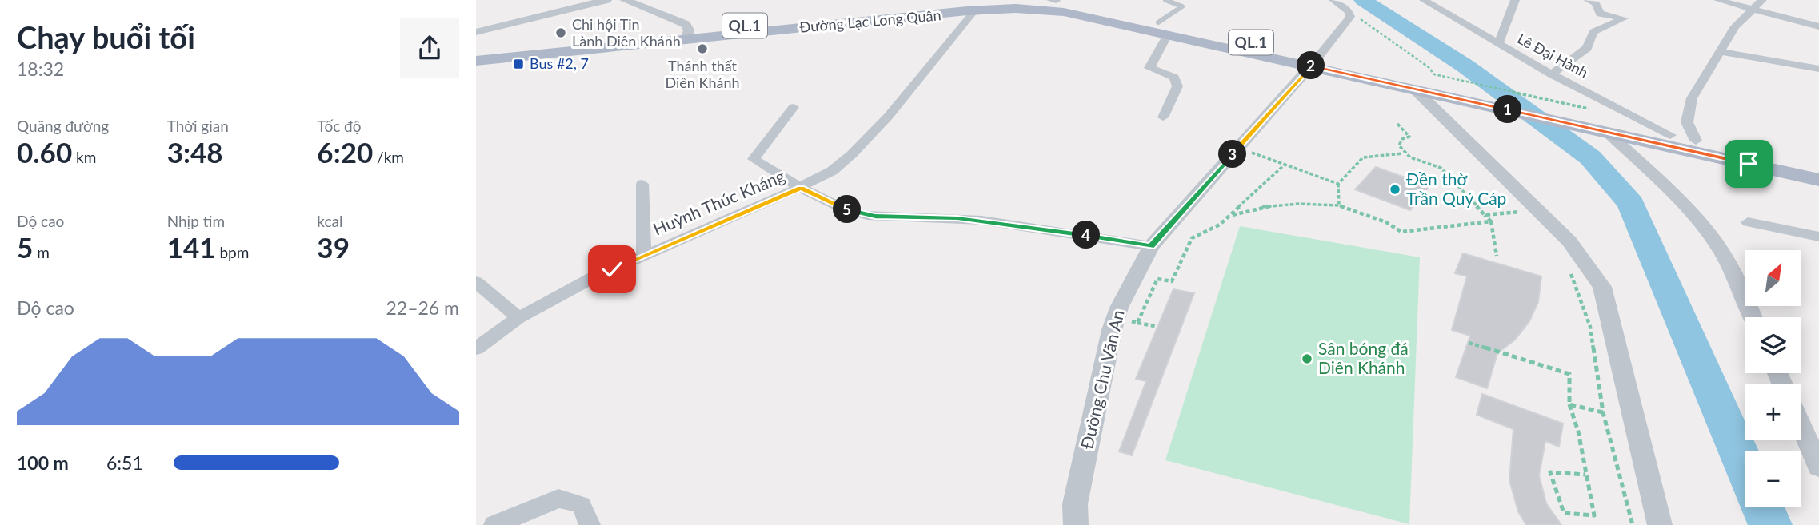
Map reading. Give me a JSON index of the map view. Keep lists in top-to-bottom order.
{
  "streets": {
    "main road": ["Đường Lạc Long Quân", "QL.1"],
    "street": ["Lê Đại Hành", "Huỳnh Thúc Kháng", "Đường Chu Văn An"]
  },
  "crossings": [
    ["Đường Lạc Long Quân", "Lê Đại Hành"],
    ["Đường Lạc Long Quân", "Huỳnh Thúc Kháng"],
    ["Đường Lạc Long Quân", "Đường Chu Văn An"],
    ["Huỳnh Thúc Kháng", "Đường Chu Văn An"]
  ],
  "places": {
    "other": [
      "Chi hội Tin Lành Diên Khánh",
      "Thánh thất Diên Khánh",
      "Đền thờ Trần Quý Cáp",
      "Sân bóng đá Diên Khánh"
    ],
    "transit": ["Bus #2, 7"]
  },
  "north": "top right",
  "page": {
    "heading": ["Chạy buổi tối", "18:32"],
    "pins": [
      "2",
      "1",
      "3",
      "5",
      "4"
    ],
    "stats": [
      ["Quãng đường", "0.60 km"],
      ["Thời gian", "3:48"],
      ["Tốc độ", "6:20 /km"],
      ["Độ cao", "5 m"],
      ["Nhịp tim", "141 bpm"],
      ["kcal", "39"]
    ],
    "map_buttons": ["+", "−"],
    "chart": ["Độ cao", "22–26 m"],
    "list": [
      {
        "name": "100 m",
        "note": "6:51"
      }
    ]
  }
}
